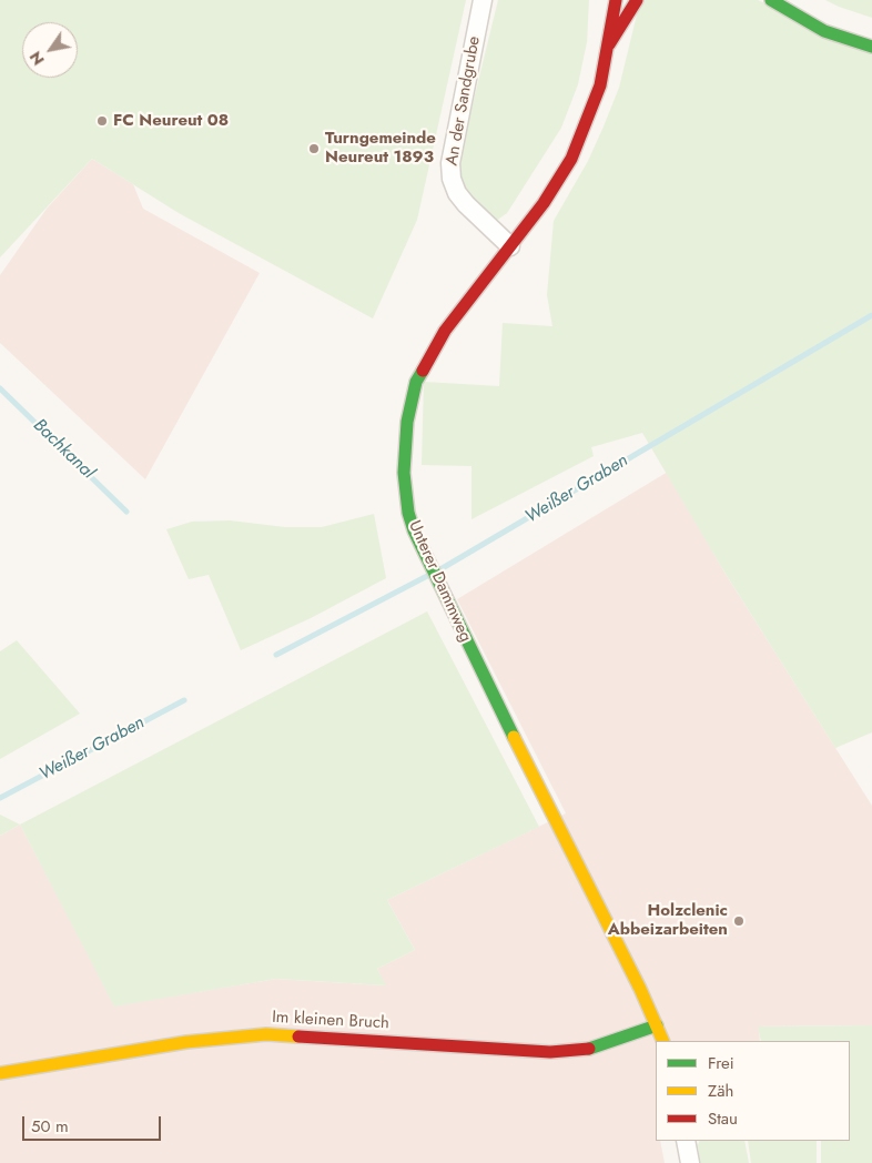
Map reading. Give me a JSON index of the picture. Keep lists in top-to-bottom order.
{
  "streets": {
    "main road": ["Unterer Dammweg", "Im kleinen Bruch"],
    "street": ["An der Sandgrube"]
  },
  "crossings": [
    ["An der Sandgrube", "Unterer Dammweg"],
    ["Unterer Dammweg", "Im kleinen Bruch"]
  ],
  "water": ["Bachkanal", "Weißer Graben"],
  "places": ["FC Neureut 08", "Turngemeinde Neureut 1893", "Holzclenic Abbeizarbeiten"],
  "legend": ["Frei", "Zäh", "Stau"],
  "scale_bar": "50 m",
  "north": "bottom left"
}
